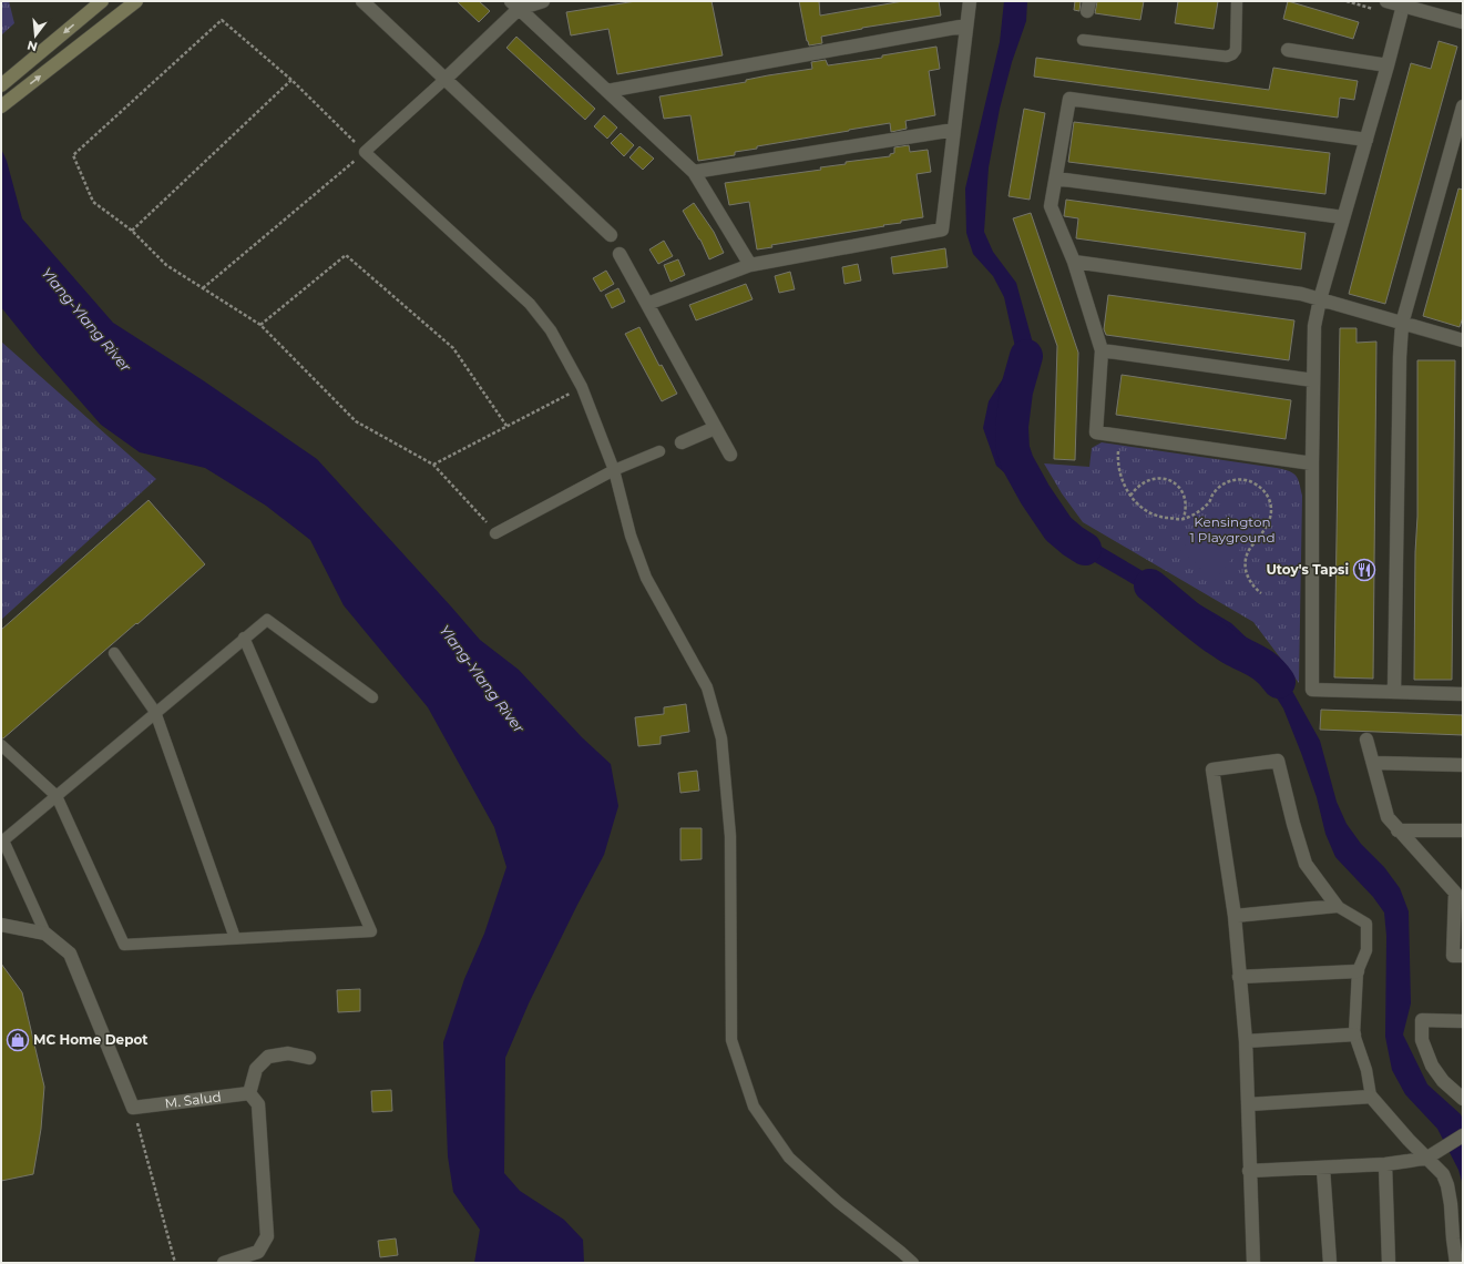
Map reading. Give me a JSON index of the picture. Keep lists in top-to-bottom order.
{
  "streets": {
    "street": ["M. Salud"]
  },
  "water": ["Ylang-Ylang River"],
  "parks": ["Kensington 1 Playground"],
  "places": {
    "restaurant": ["Utoy's Tapsi"],
    "shop": ["MC Home Depot"]
  },
  "north": "bottom"
}
